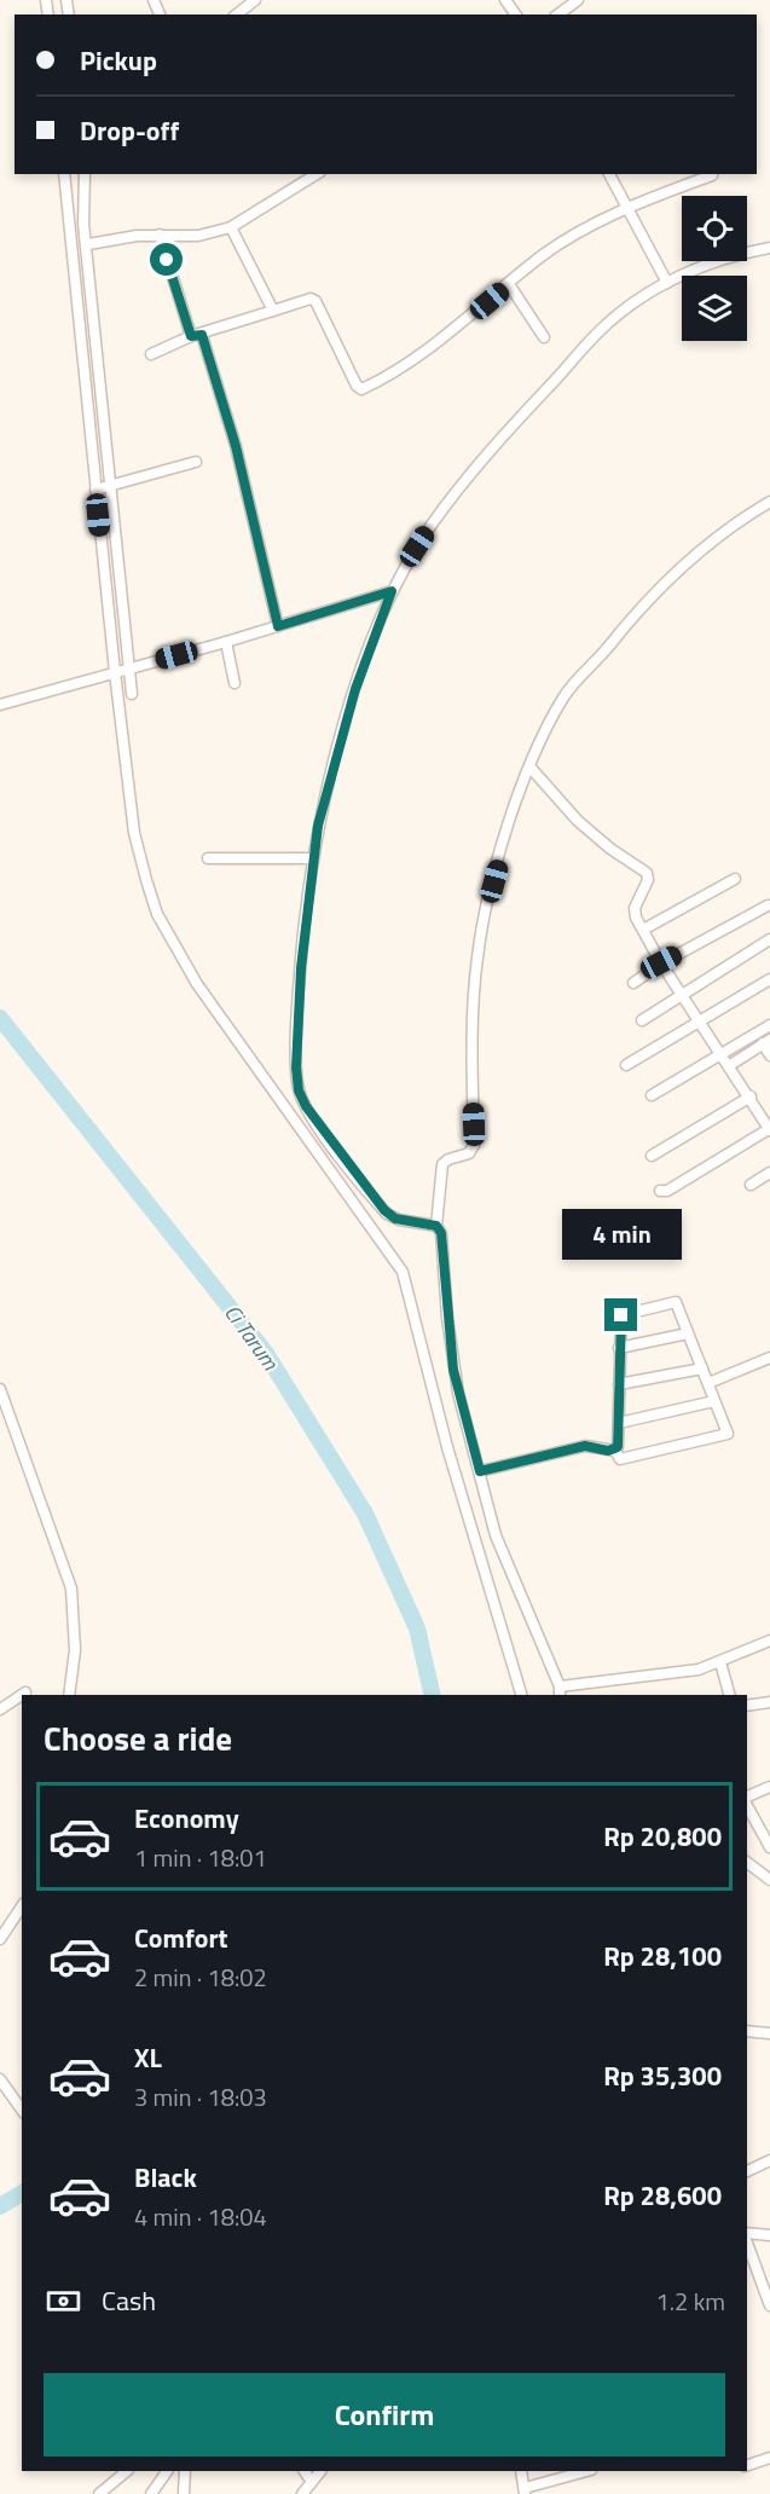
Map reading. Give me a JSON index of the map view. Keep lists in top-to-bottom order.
{
  "water": ["Ci Tarum"],
  "page": {
    "banner": ["Pickup", "Drop-off"],
    "bubble": "4 min",
    "heading": "Choose a ride",
    "list": [
      {
        "name": "Economy",
        "note": "1 min · 18:01",
        "value": "Rp 20,800"
      },
      {
        "name": "Comfort",
        "note": "2 min · 18:02",
        "value": "Rp 28,100"
      },
      {
        "name": "XL",
        "note": "3 min · 18:03",
        "value": "Rp 35,300"
      },
      {
        "name": "Black",
        "note": "4 min · 18:04",
        "value": "Rp 28,600"
      }
    ],
    "pay": ["Cash", "1.2 km"],
    "buttons": "Confirm"
  }
}
